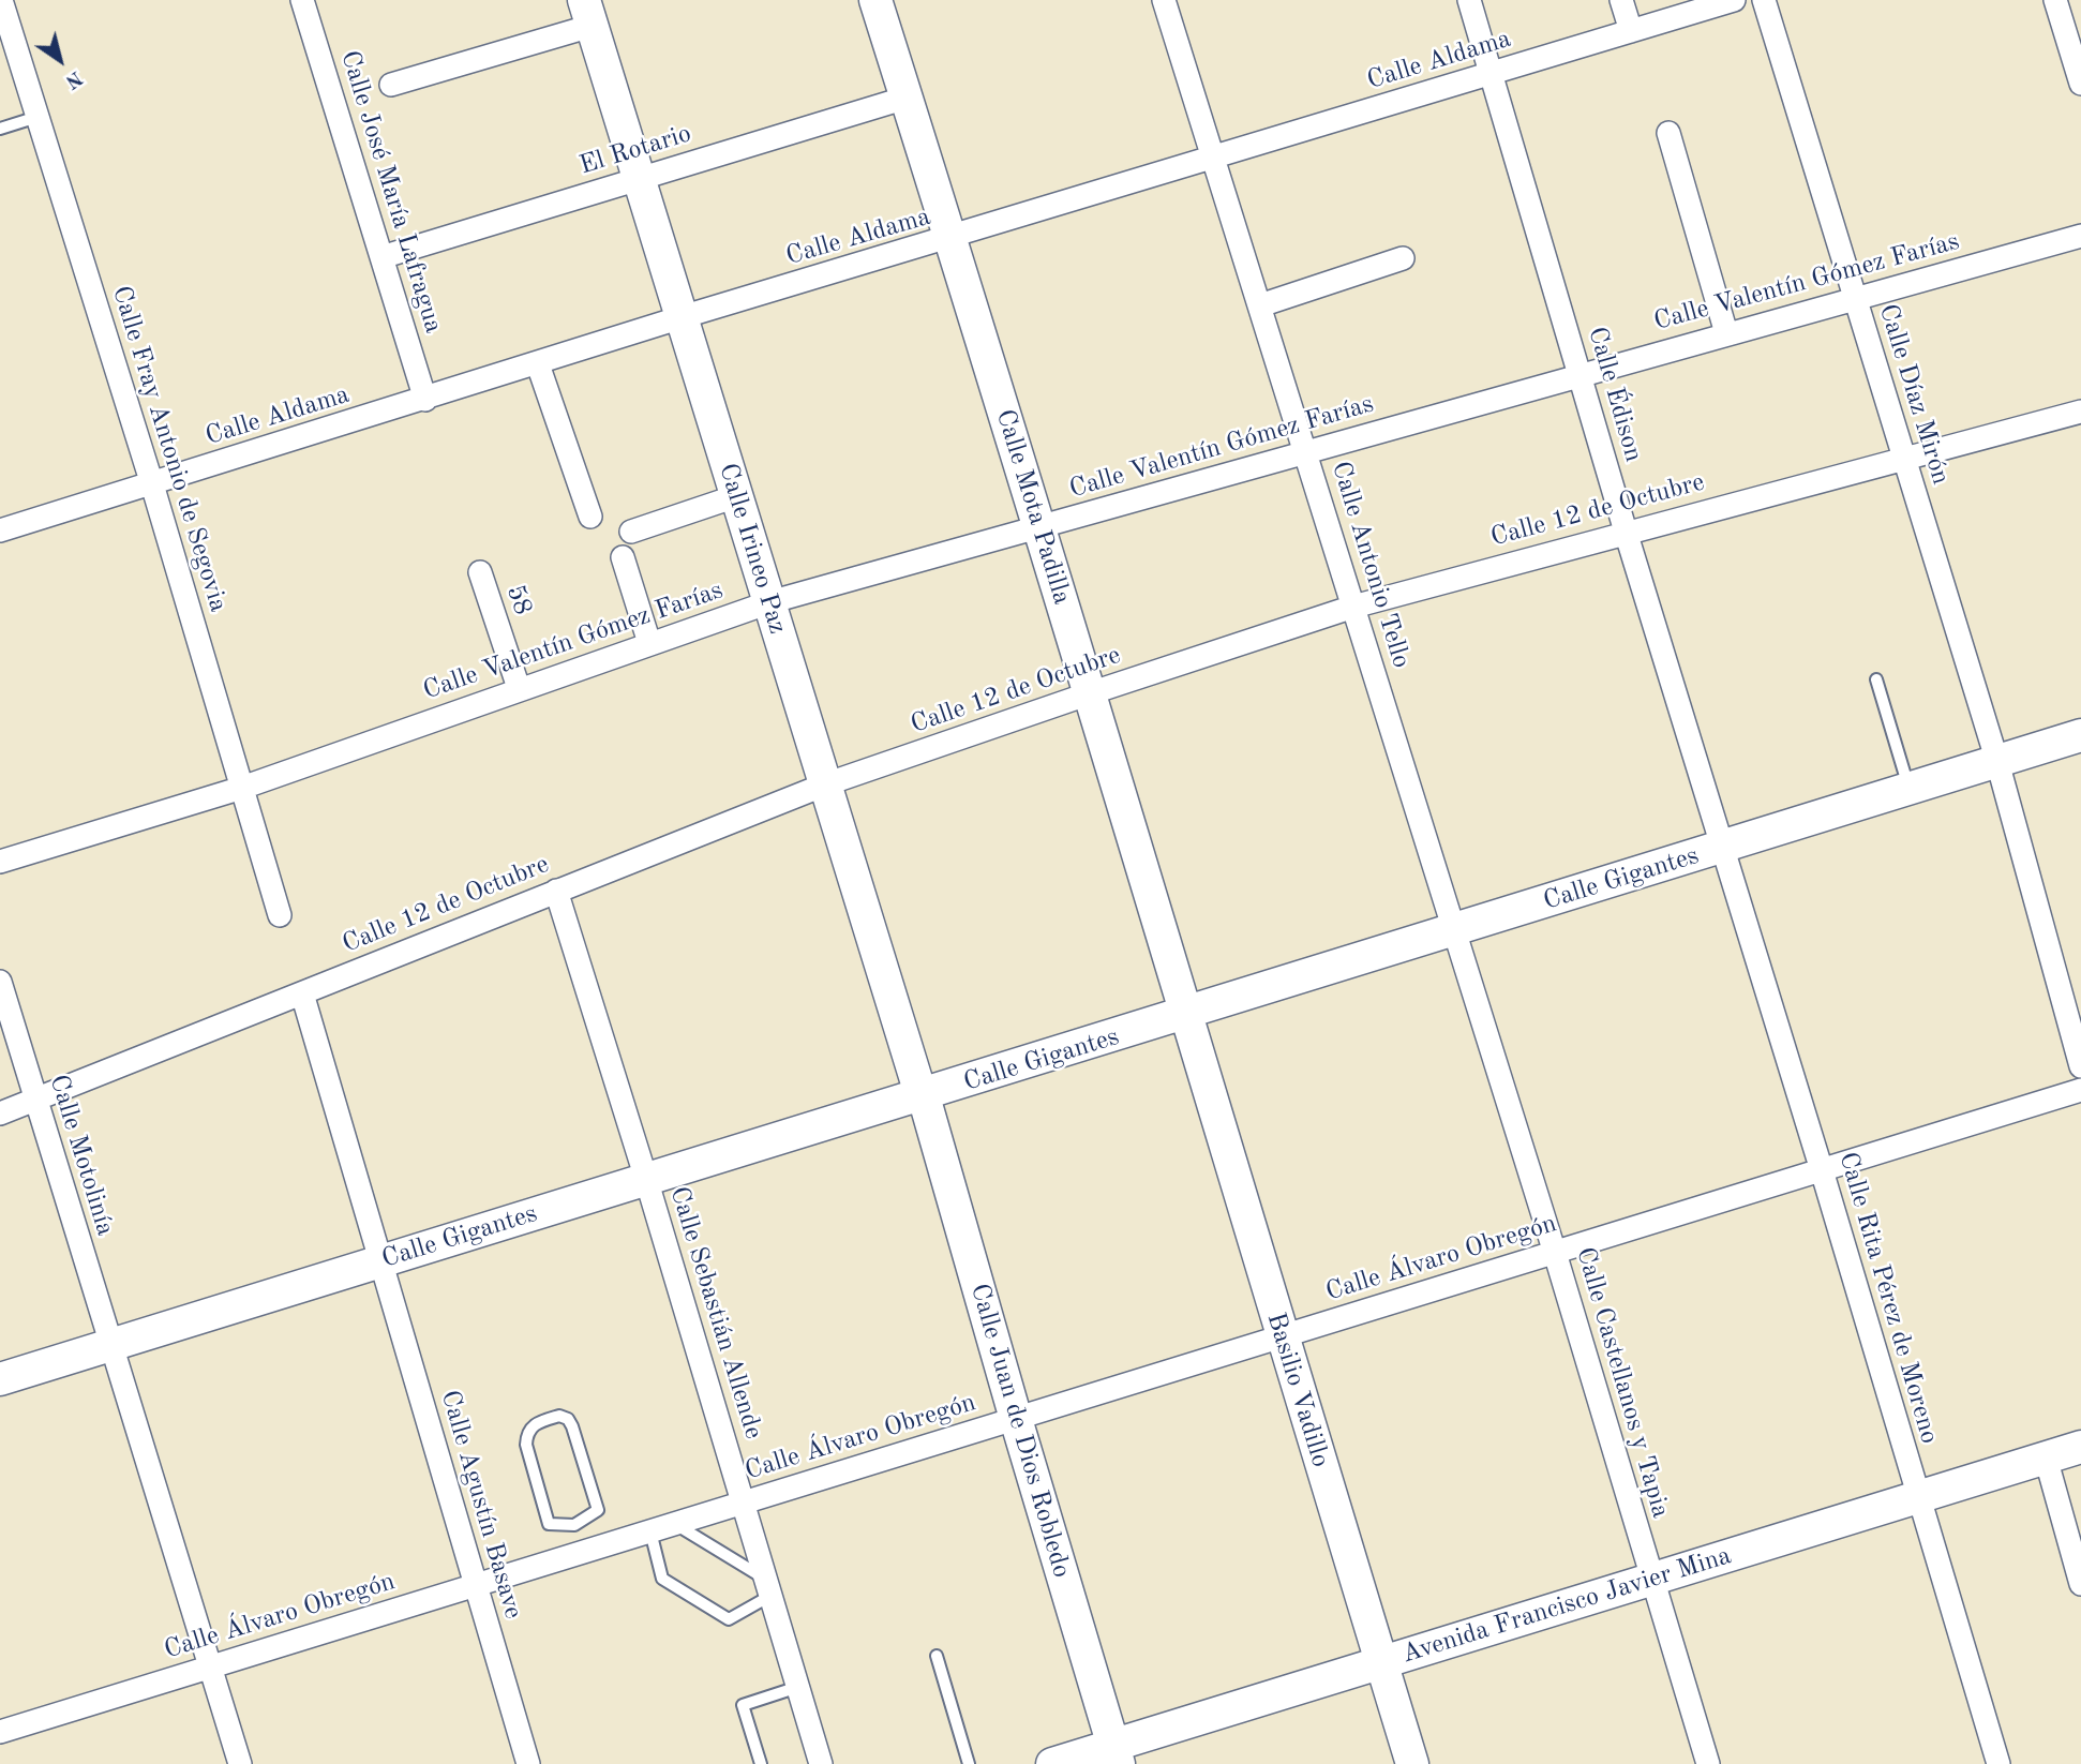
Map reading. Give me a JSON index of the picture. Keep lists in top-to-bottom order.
{
  "streets": {
    "street": [
      "Calle Aldama",
      "El Rotario",
      "Calle José María Lafragua",
      "Calle Valentín Gómez Farías",
      "Calle Édison",
      "Calle Díaz Mirón",
      "Calle Fray Antonio de Segovia",
      "Calle Mota Padilla",
      "Calle 12 de Octubre",
      "Calle Irineo Paz",
      "Calle Antonio Tello",
      "58",
      "Calle Gigantes",
      "Calle Motolinía",
      "Calle Álvaro Obregón",
      "Calle Rita Pérez de Moreno",
      "Calle Sebastián Allende",
      "Calle Castellanos y Tapia",
      "Basilio Vadillo",
      "Calle Juan de Dios Robledo",
      "Calle Agustín Basave",
      "Avenida Francisco Javier Mina"
    ]
  },
  "crossings": [
    ["Calle Aldama", "Calle José María Lafragua"],
    ["Calle Aldama", "Calle Édison"],
    ["Calle Aldama", "Calle Fray Antonio de Segovia"],
    ["Calle Aldama", "Calle Mota Padilla"],
    ["Calle Aldama", "Calle Irineo Paz"],
    ["Calle Aldama", "Calle Antonio Tello"],
    ["El Rotario", "Calle José María Lafragua"],
    ["El Rotario", "Calle Mota Padilla"],
    ["El Rotario", "Calle Irineo Paz"],
    ["Calle Valentín Gómez Farías", "Calle Édison"],
    ["Calle Valentín Gómez Farías", "Calle Díaz Mirón"],
    ["Calle Valentín Gómez Farías", "Calle Fray Antonio de Segovia"],
    ["Calle Valentín Gómez Farías", "Calle Mota Padilla"],
    ["Calle Valentín Gómez Farías", "Calle Irineo Paz"],
    ["Calle Valentín Gómez Farías", "Calle Antonio Tello"],
    ["Calle Valentín Gómez Farías", "58"],
    ["Calle Édison", "Calle 12 de Octubre"],
    ["Calle Édison", "Calle Gigantes"],
    ["Calle Édison", "Calle Rita Pérez de Moreno"],
    ["Calle Díaz Mirón", "Calle 12 de Octubre"],
    ["Calle Díaz Mirón", "Calle Gigantes"],
    ["Calle Mota Padilla", "Calle 12 de Octubre"],
    ["Calle Mota Padilla", "Calle Gigantes"],
    ["Calle Mota Padilla", "Basilio Vadillo"],
    ["Calle 12 de Octubre", "Calle Irineo Paz"],
    ["Calle 12 de Octubre", "Calle Antonio Tello"],
    ["Calle 12 de Octubre", "Calle Motolinía"],
    ["Calle 12 de Octubre", "Calle Sebastián Allende"],
    ["Calle Irineo Paz", "Calle Gigantes"],
    ["Calle Irineo Paz", "Calle Juan de Dios Robledo"],
    ["Calle Antonio Tello", "Calle Gigantes"],
    ["Calle Antonio Tello", "Calle Castellanos y Tapia"],
    ["Calle Gigantes", "Calle Motolinía"],
    ["Calle Gigantes", "Calle Rita Pérez de Moreno"],
    ["Calle Gigantes", "Calle Sebastián Allende"],
    ["Calle Gigantes", "Calle Castellanos y Tapia"],
    ["Calle Gigantes", "Basilio Vadillo"],
    ["Calle Gigantes", "Calle Juan de Dios Robledo"],
    ["Calle Gigantes", "Calle Agustín Basave"],
    ["Calle Motolinía", "Calle Álvaro Obregón"],
    ["Calle Álvaro Obregón", "Calle Rita Pérez de Moreno"],
    ["Calle Álvaro Obregón", "Calle Sebastián Allende"],
    ["Calle Álvaro Obregón", "Calle Castellanos y Tapia"],
    ["Calle Álvaro Obregón", "Basilio Vadillo"],
    ["Calle Álvaro Obregón", "Calle Juan de Dios Robledo"],
    ["Calle Álvaro Obregón", "Calle Agustín Basave"],
    ["Calle Rita Pérez de Moreno", "Avenida Francisco Javier Mina"],
    ["Calle Castellanos y Tapia", "Avenida Francisco Javier Mina"],
    ["Basilio Vadillo", "Avenida Francisco Javier Mina"],
    ["Calle Juan de Dios Robledo", "Avenida Francisco Javier Mina"]
  ],
  "north": "bottom right"
}
